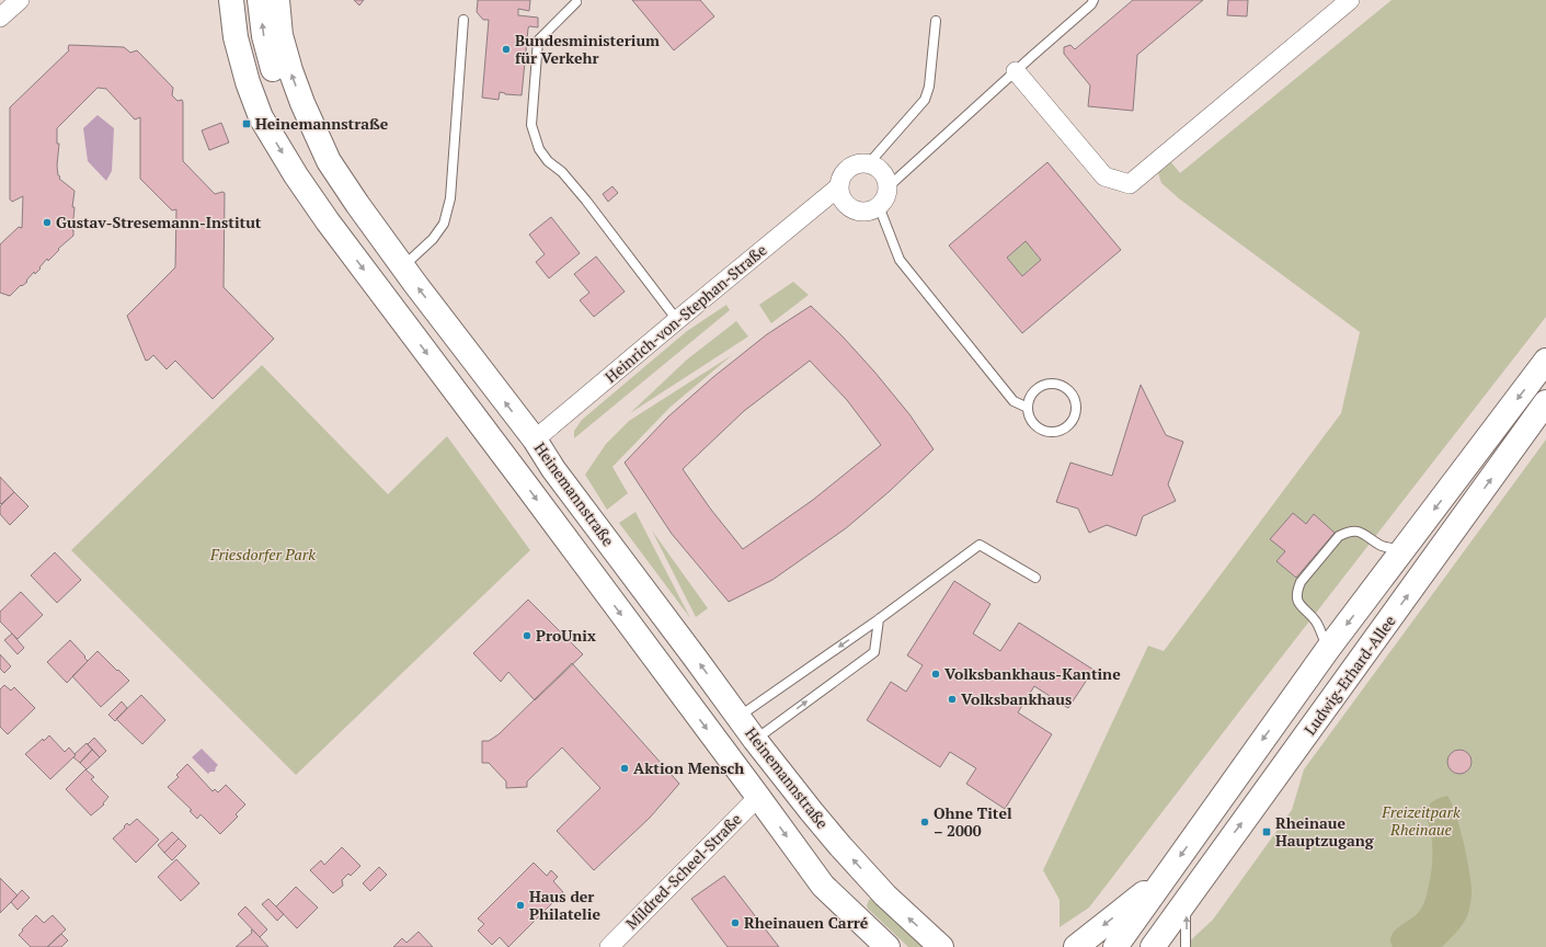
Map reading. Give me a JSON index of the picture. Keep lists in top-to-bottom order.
{
  "streets": {
    "main road": ["Heinemannstraße", "Ludwig-Erhard-Allee"],
    "street": ["Heinrich-von-Stephan-Straße", "Mildred-Scheel-Straße"]
  },
  "crossings": [
    ["Heinrich-von-Stephan-Straße", "Heinemannstraße"]
  ],
  "parks": ["Friesdorfer Park", "Freizeitpark Rheinaue"],
  "places": {
    "other": [
      "Bundesministerium für Verkehr",
      "Gustav-Stresemann-Institut",
      "ProUnix",
      "Volksbankhaus-Kantine",
      "Volksbankhaus",
      "Aktion Mensch",
      "Ohne Titel – 2000",
      "Haus der Philatelie",
      "Rheinauen Carré"
    ],
    "transit": ["Heinemannstraße", "Rheinaue Hauptzugang"]
  }
}
